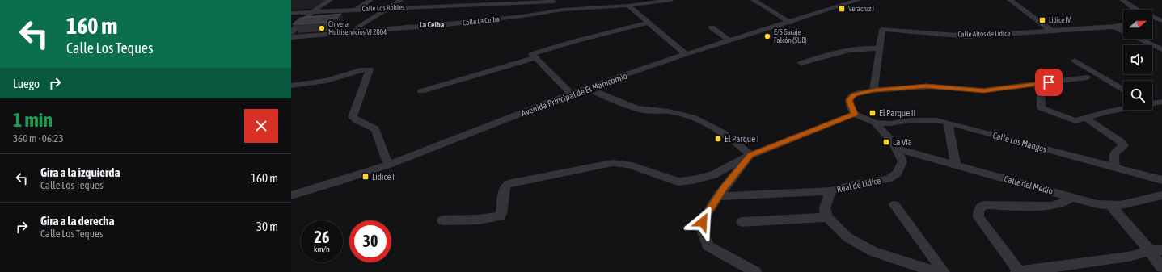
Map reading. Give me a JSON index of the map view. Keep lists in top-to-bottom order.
{
  "streets": {
    "street": [
      "Calle Los Robles",
      "Calle La Ceiba",
      "Calle Altos de Lídice",
      "Avenida Principal de El Manicomio",
      "Calle Los Mangos",
      "Real de Lídice",
      "Calle del Medio"
    ]
  },
  "crossings": [
    ["Calle Los Mangos", "Real de Lídice"],
    ["Real de Lídice", "Calle del Medio"]
  ],
  "districts": ["La Ceiba"],
  "places": {
    "transit": [
      "Veracruz I",
      "Lídice IV",
      "El Parque II",
      "El Parque I",
      "La Vía",
      "Lídice I"
    ],
    "other": ["Chivera Multiservicios VJ 2004", "E/S Garaje Falcón (SUB)"]
  },
  "north": "right",
  "page": {
    "turn": ["160 m", "Calle Los Teques"],
    "then": "Luego",
    "heading": ["1 min", "360 m · 06:23"],
    "list": [
      {
        "name": "Gira a la izquierda",
        "note": "Calle Los Teques",
        "value": "160 m"
      },
      {
        "name": "Gira a la derecha",
        "note": "Calle Los Teques",
        "value": "30 m"
      }
    ],
    "speed": "26 km/h",
    "limit": "30"
  }
}
